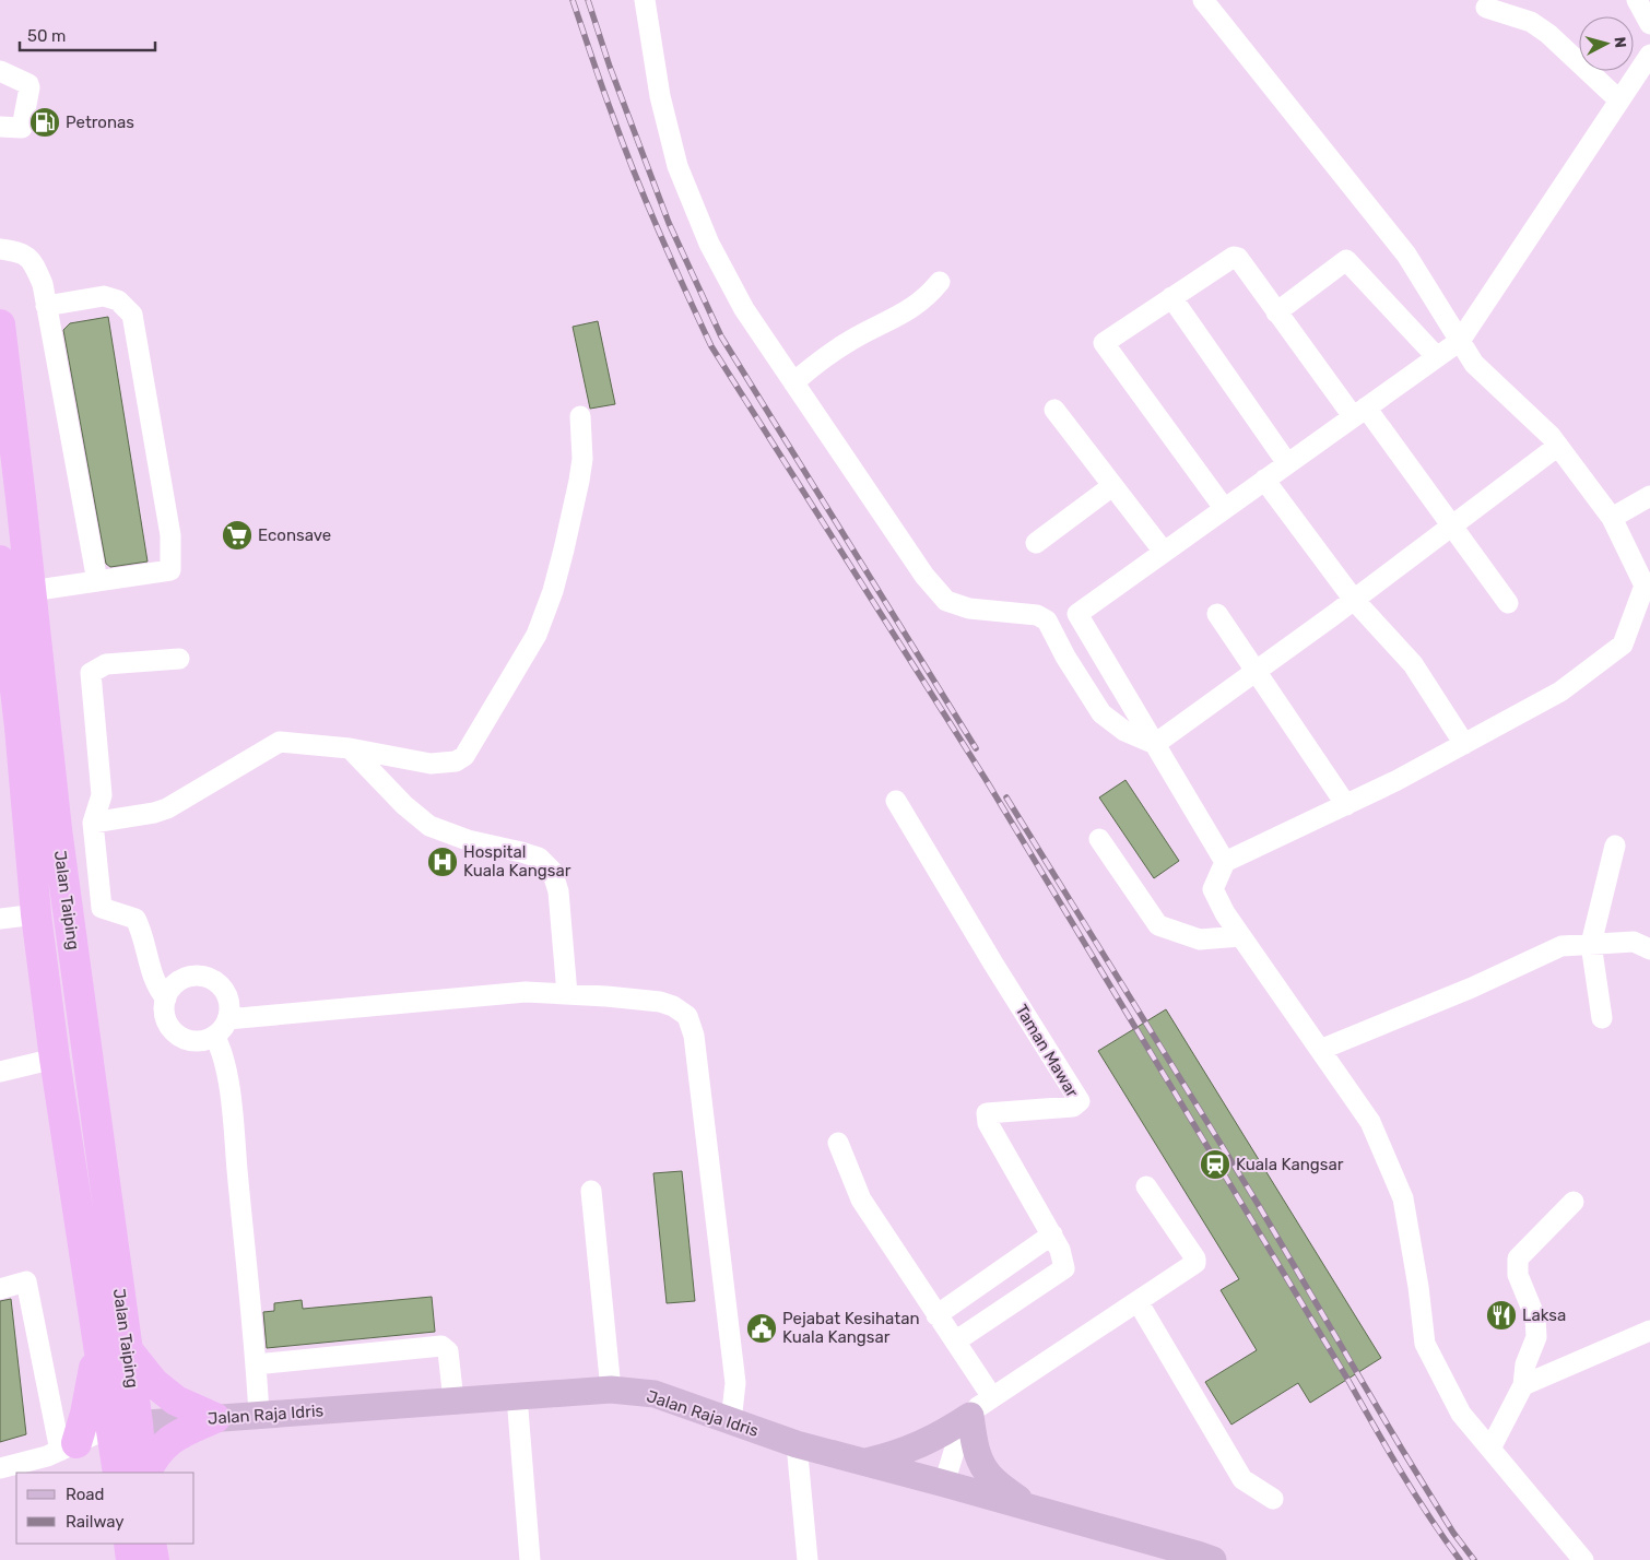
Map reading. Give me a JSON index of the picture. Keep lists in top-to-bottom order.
{
  "streets": {
    "highway": ["Jalan Taiping"],
    "main road": ["Jalan Raja Idris"],
    "street": ["Taman Mawar"]
  },
  "crossings": [
    ["Jalan Taiping", "Jalan Raja Idris"]
  ],
  "places": {
    "fuel station": ["Petronas"],
    "supermarket": ["Econsave"],
    "hospital": ["Hospital Kuala Kangsar"],
    "station": ["Kuala Kangsar"],
    "restaurant": ["Laksa"],
    "public building": ["Pejabat Kesihatan Kuala Kangsar"]
  },
  "legend": ["Road", "Railway"],
  "scale_bar": "50 m",
  "north": "right"
}
